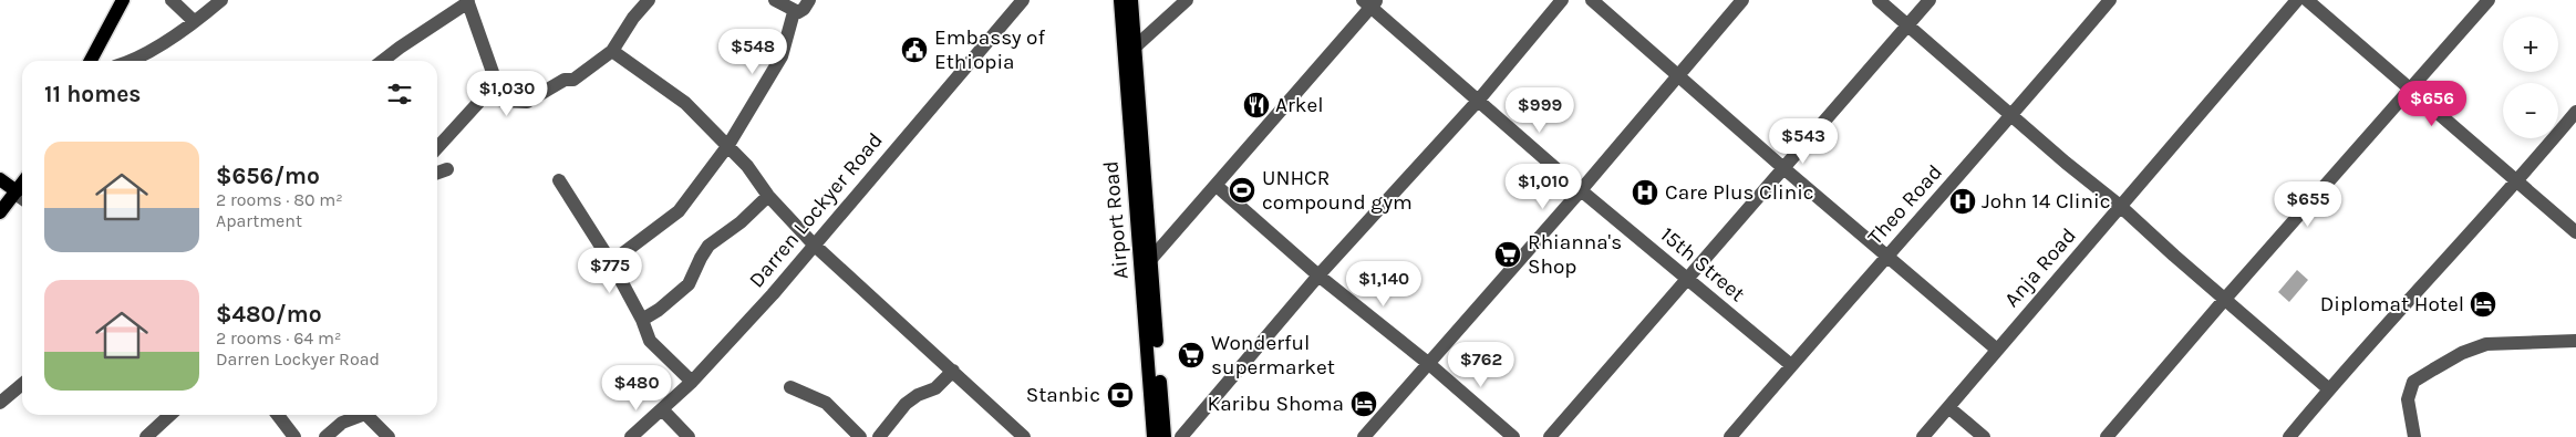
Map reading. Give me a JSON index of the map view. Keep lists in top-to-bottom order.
{
  "streets": {
    "main road": ["Airport Road"],
    "street": [
      "Theo Road",
      "Darren Lockyer Road",
      "15th Street",
      "Anja Road"
    ]
  },
  "crossings": [
    ["Theo Road", "15th Street"]
  ],
  "places": {
    "public building": ["Embassy of Ethiopia"],
    "restaurant": ["Arkel"],
    "sports": ["UNHCR compound gym"],
    "hospital": ["Care Plus Clinic", "John 14 Clinic"],
    "supermarket": ["Rhianna's Shop", "Wonderful supermarket"],
    "hotel": ["Diplomat Hotel", "Karibu Shoma"],
    "bank": ["Stanbic"]
  },
  "page": {
    "map_buttons": ["+", "−"],
    "price": [
      "$548",
      "$1,030",
      "$656",
      "$999",
      "$543",
      "$1,010",
      "$655",
      "$775",
      "$1,140",
      "$762",
      "$480"
    ],
    "heading": "11 homes",
    "list": [
      {
        "name": "$656/mo",
        "note": "2 rooms · 80 m² · Apartment"
      },
      {
        "name": "$480/mo",
        "note": "2 rooms · 64 m² · Darren Lockyer Road"
      }
    ]
  }
}
